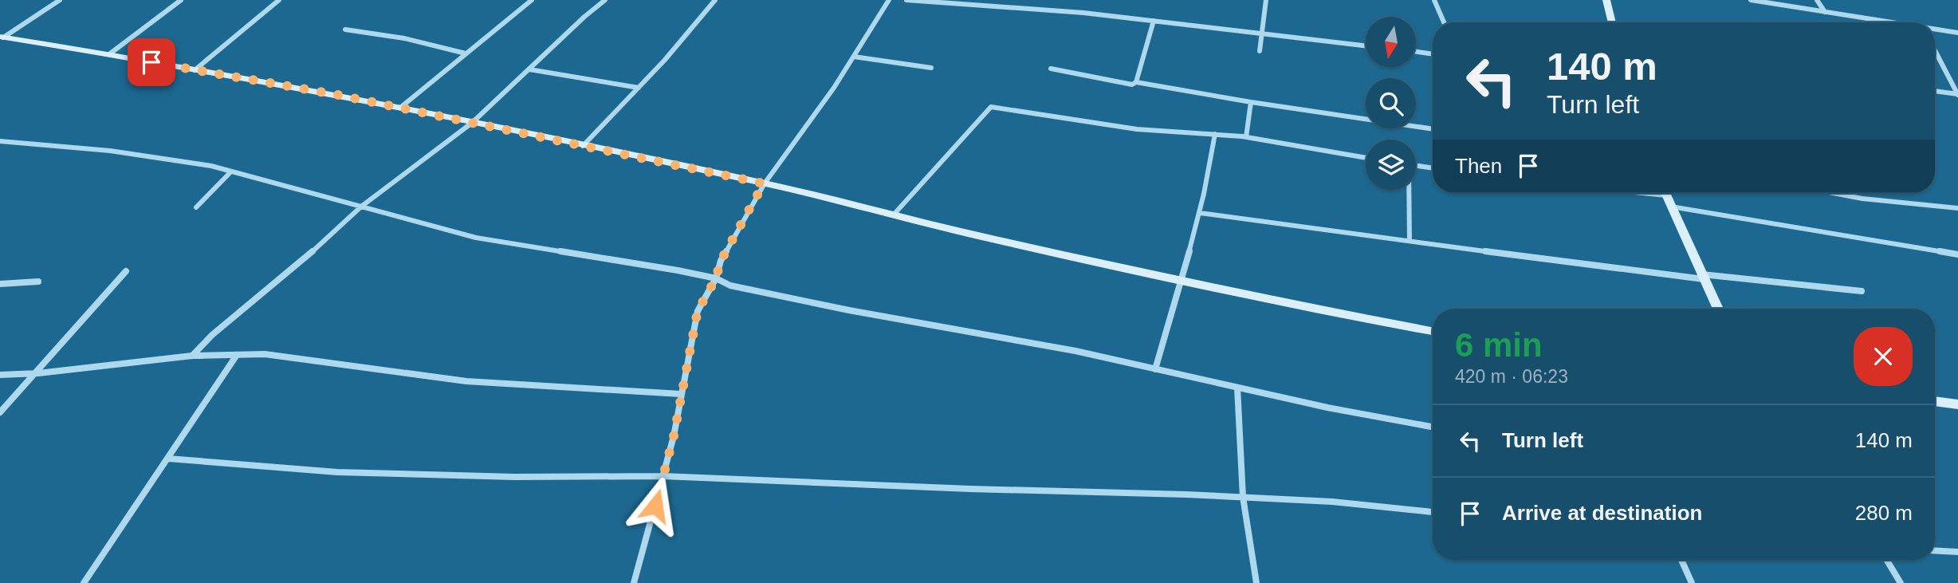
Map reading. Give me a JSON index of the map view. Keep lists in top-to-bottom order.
{
  "north": "bottom",
  "page": {
    "turn": ["140 m", "Turn left"],
    "then": "Then",
    "heading": ["6 min", "420 m · 06:23"],
    "list": [
      {
        "name": "Turn left",
        "value": "140 m"
      },
      {
        "name": "Arrive at destination",
        "value": "280 m"
      }
    ]
  }
}
